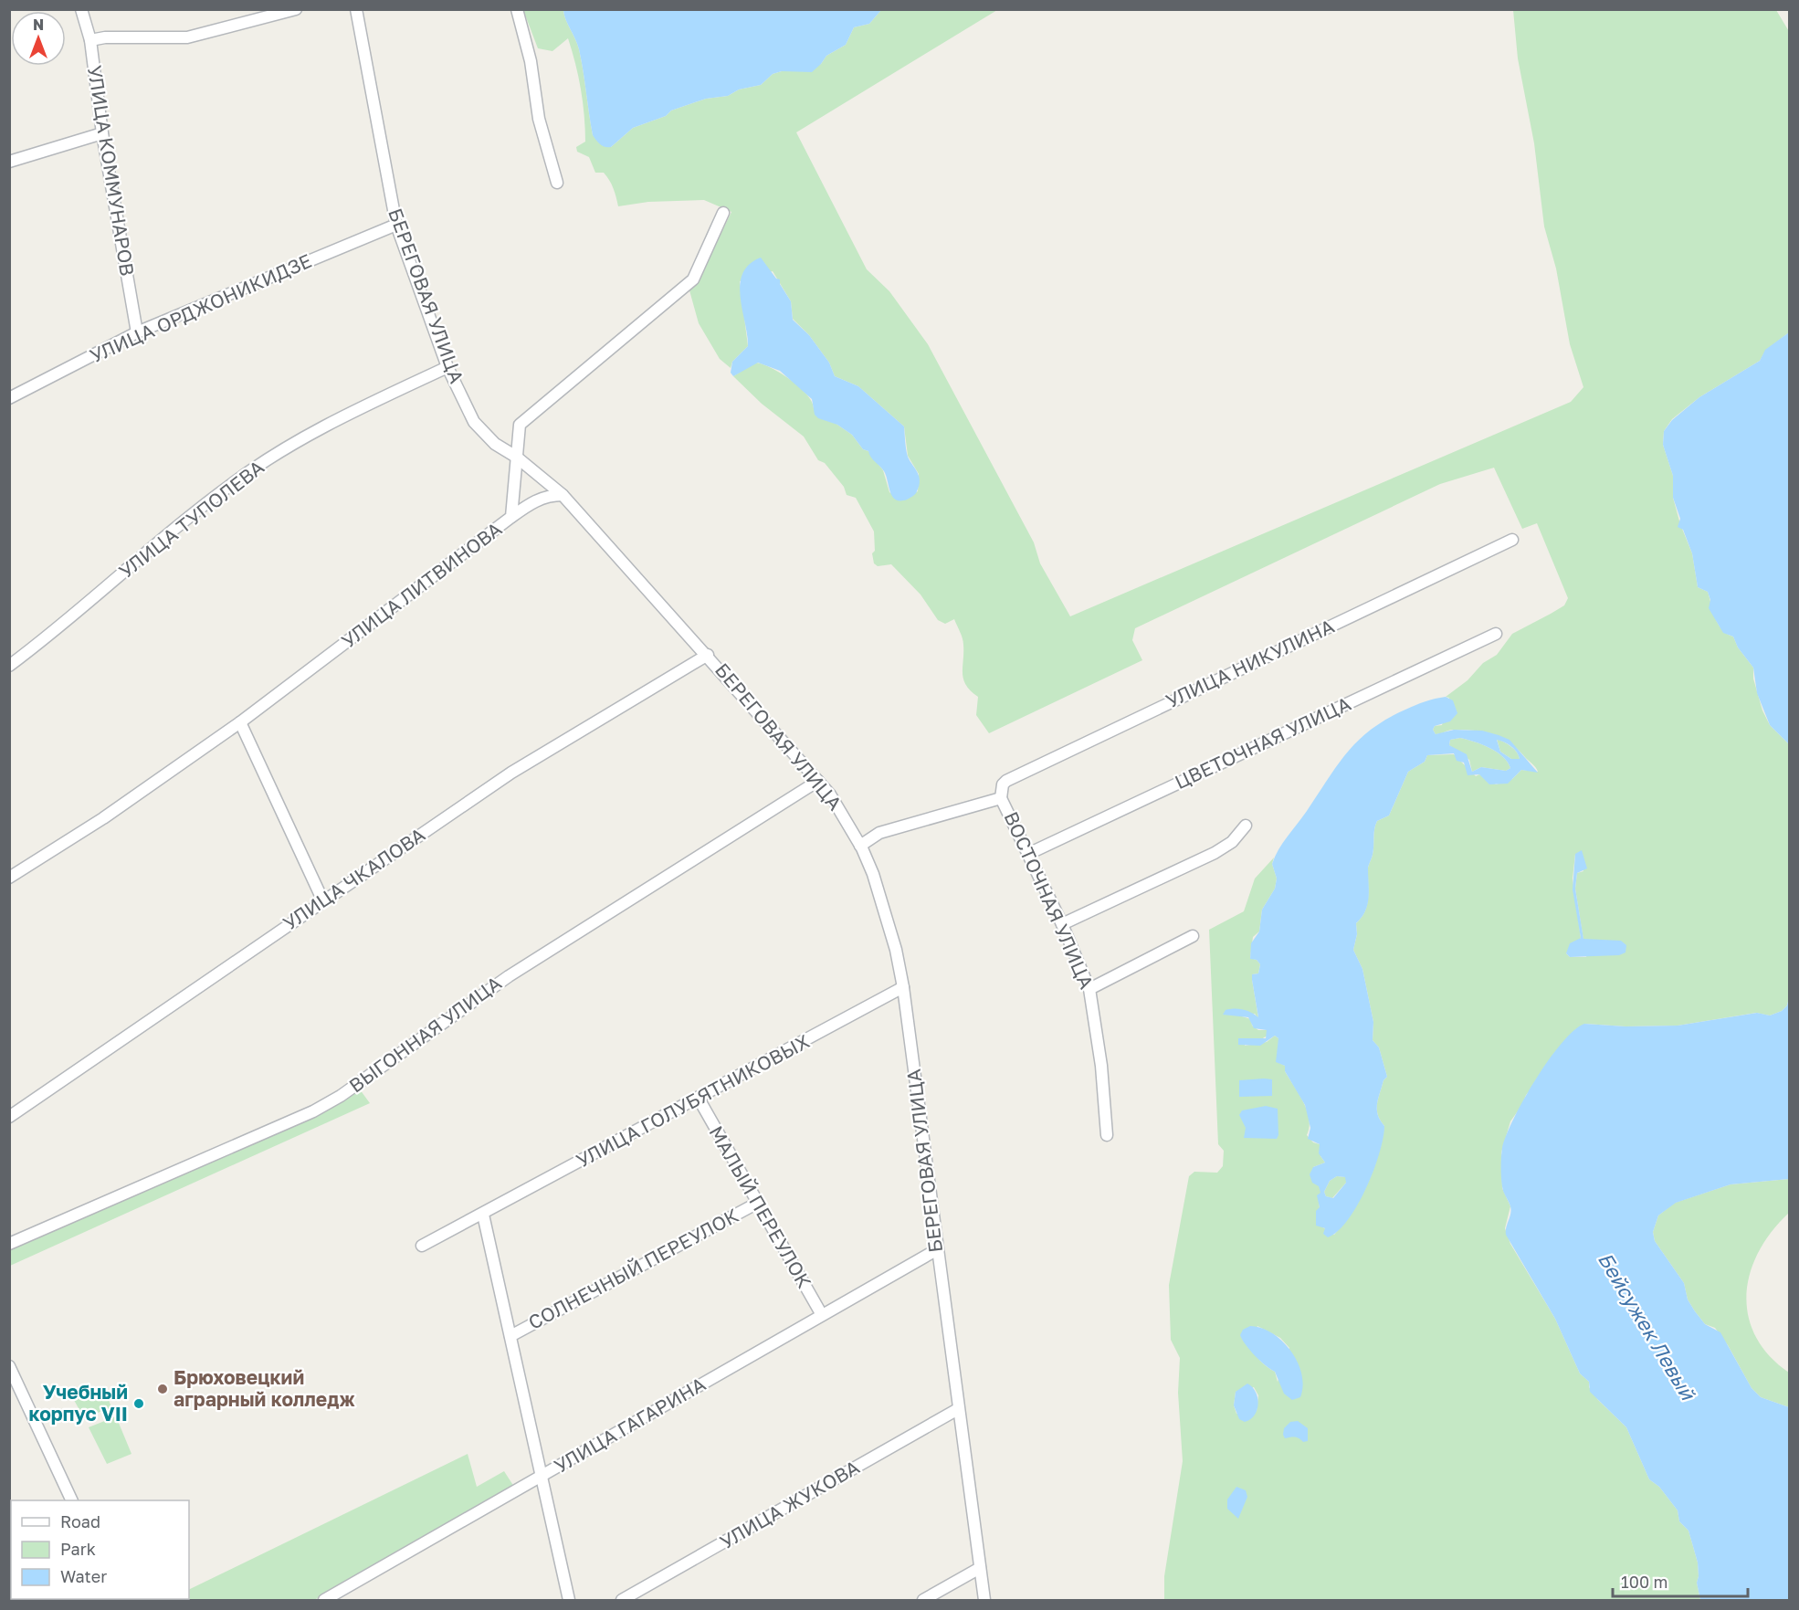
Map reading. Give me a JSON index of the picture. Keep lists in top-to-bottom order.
{
  "streets": {
    "street": [
      "УЛИЦА КОММУНАРОВ",
      "БЕРЕГОВАЯ УЛИЦА",
      "УЛИЦА ОРДЖОНИКИДЗЕ",
      "УЛИЦА ТУПОЛЕВА",
      "УЛИЦА ЛИТВИНОВА",
      "УЛИЦА НИКУЛИНА",
      "ЦВЕТОЧНАЯ УЛИЦА",
      "УЛИЦА ЧКАЛОВА",
      "ВОСТОЧНАЯ УЛИЦА",
      "ВЫГОННАЯ УЛИЦА",
      "УЛИЦА ГОЛУБЯТНИКОВЫХ",
      "МАЛЫЙ ПЕРЕУЛОК",
      "СОЛНЕЧНЫЙ ПЕРЕУЛОК",
      "УЛИЦА ГАГАРИНА",
      "УЛИЦА ЖУКОВА"
    ]
  },
  "crossings": [
    ["УЛИЦА КОММУНАРОВ", "УЛИЦА ОРДЖОНИКИДЗЕ"],
    ["БЕРЕГОВАЯ УЛИЦА", "УЛИЦА ОРДЖОНИКИДЗЕ"],
    ["БЕРЕГОВАЯ УЛИЦА", "УЛИЦА ТУПОЛЕВА"],
    ["БЕРЕГОВАЯ УЛИЦА", "УЛИЦА ЛИТВИНОВА"],
    ["БЕРЕГОВАЯ УЛИЦА", "УЛИЦА ЧКАЛОВА"],
    ["БЕРЕГОВАЯ УЛИЦА", "ВЫГОННАЯ УЛИЦА"],
    ["БЕРЕГОВАЯ УЛИЦА", "УЛИЦА ГОЛУБЯТНИКОВЫХ"],
    ["БЕРЕГОВАЯ УЛИЦА", "УЛИЦА ГАГАРИНА"],
    ["БЕРЕГОВАЯ УЛИЦА", "УЛИЦА ЖУКОВА"],
    ["УЛИЦА НИКУЛИНА", "ВОСТОЧНАЯ УЛИЦА"],
    ["ЦВЕТОЧНАЯ УЛИЦА", "ВОСТОЧНАЯ УЛИЦА"],
    ["УЛИЦА ГОЛУБЯТНИКОВЫХ", "МАЛЫЙ ПЕРЕУЛОК"],
    ["МАЛЫЙ ПЕРЕУЛОК", "СОЛНЕЧНЫЙ ПЕРЕУЛОК"],
    ["МАЛЫЙ ПЕРЕУЛОК", "УЛИЦА ГАГАРИНА"]
  ],
  "water": ["Бейсужек Левый"],
  "places": ["Брюховецкий аграрный колледж", "Учебный корпус VII"],
  "legend": ["Road", "Park", "Water"],
  "scale_bar": "100 m",
  "north": "top"
}
